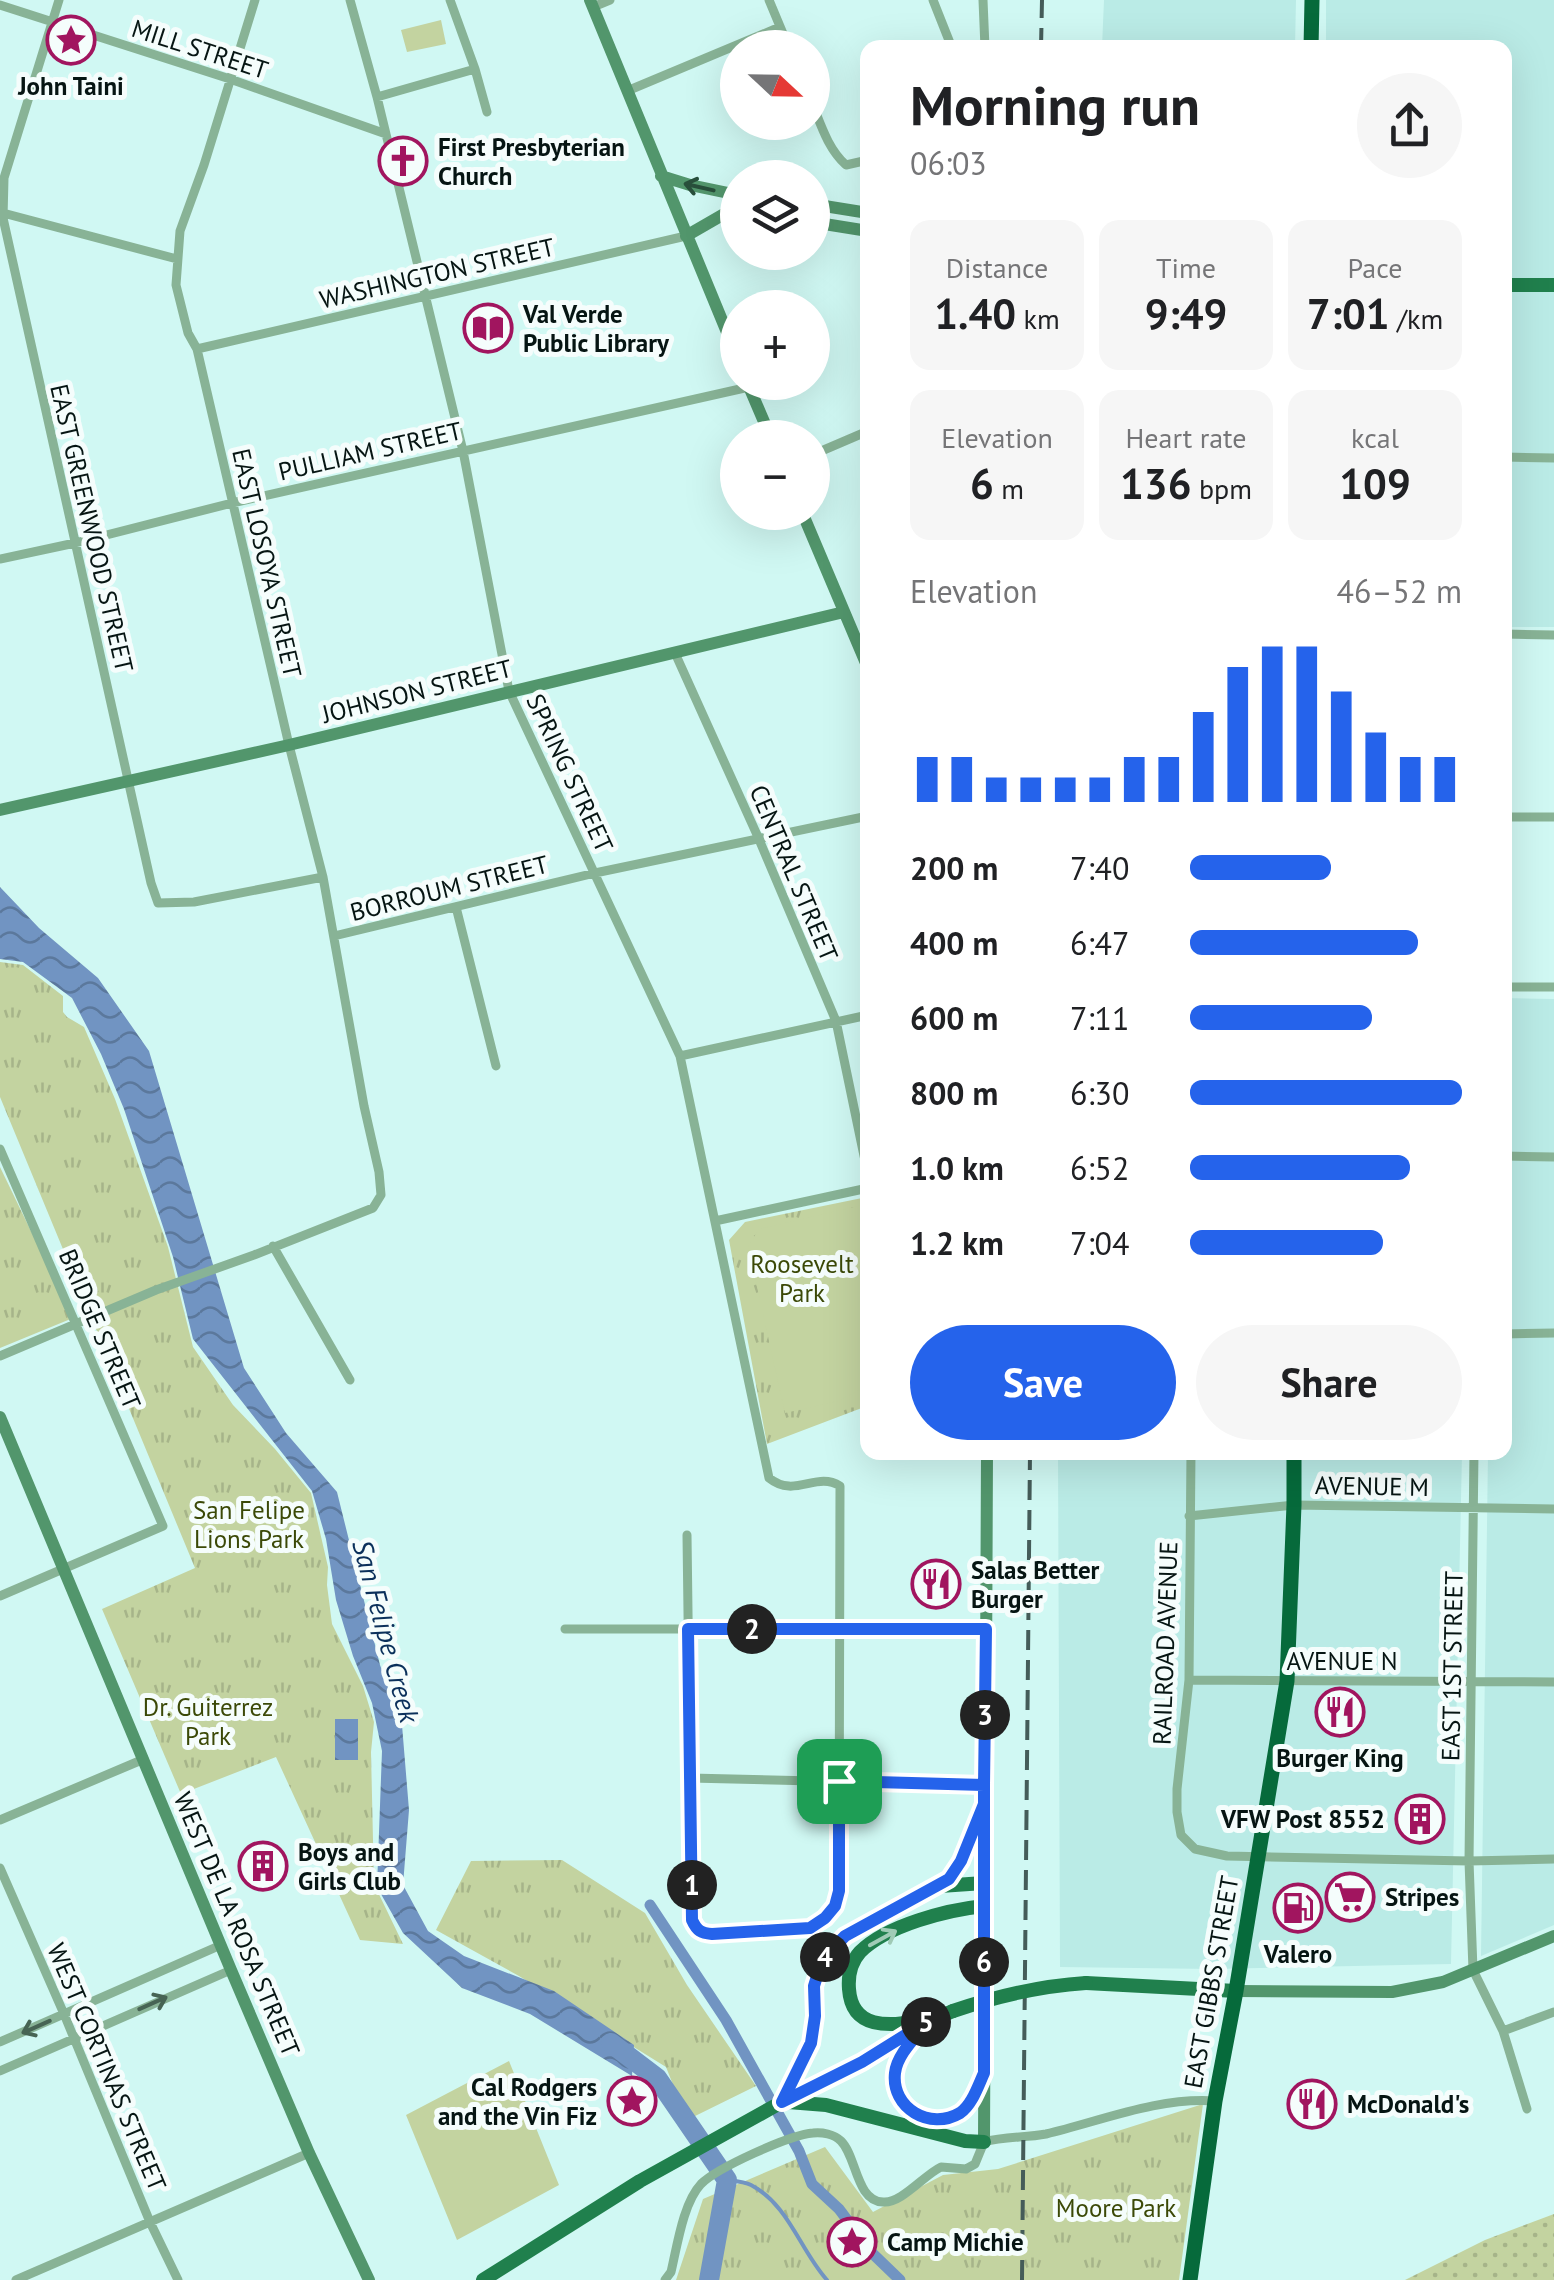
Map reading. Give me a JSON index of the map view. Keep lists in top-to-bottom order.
{
  "streets": {
    "highway": ["EAST GIBBS STREET"],
    "main road": ["JOHNSON STREET", "WEST DE LA ROSA STREET"],
    "street": [
      "MILL STREET",
      "WASHINGTON STREET",
      "PULLIAM STREET",
      "EAST GREENWOOD STREET",
      "EAST LOSOYA STREET",
      "SPRING STREET",
      "CENTRAL STREET",
      "BORROUM STREET",
      "BRIDGE STREET",
      "AVENUE M",
      "RAILROAD AVENUE",
      "AVENUE N",
      "EAST 1ST STREET",
      "WEST CORTINAS STREET"
    ]
  },
  "crossings": [
    ["MILL STREET", "EAST GREENWOOD STREET"],
    ["MILL STREET", "EAST LOSOYA STREET"],
    ["MILL STREET", "SPRING STREET"],
    ["WASHINGTON STREET", "EAST LOSOYA STREET"],
    ["WASHINGTON STREET", "SPRING STREET"],
    ["PULLIAM STREET", "EAST GREENWOOD STREET"],
    ["PULLIAM STREET", "EAST LOSOYA STREET"],
    ["PULLIAM STREET", "SPRING STREET"],
    ["EAST GREENWOOD STREET", "EAST LOSOYA STREET"],
    ["EAST GREENWOOD STREET", "JOHNSON STREET"],
    ["EAST LOSOYA STREET", "JOHNSON STREET"],
    ["EAST LOSOYA STREET", "BORROUM STREET"],
    ["EAST LOSOYA STREET", "BRIDGE STREET"],
    ["JOHNSON STREET", "SPRING STREET"],
    ["JOHNSON STREET", "CENTRAL STREET"],
    ["SPRING STREET", "BORROUM STREET"],
    ["CENTRAL STREET", "BORROUM STREET"],
    ["BRIDGE STREET", "WEST DE LA ROSA STREET"],
    ["AVENUE M", "RAILROAD AVENUE"],
    ["AVENUE M", "EAST 1ST STREET"],
    ["AVENUE M", "EAST GIBBS STREET"],
    ["RAILROAD AVENUE", "AVENUE N"],
    ["RAILROAD AVENUE", "EAST GIBBS STREET"],
    ["AVENUE N", "EAST 1ST STREET"],
    ["AVENUE N", "EAST GIBBS STREET"]
  ],
  "water": ["San Felipe Creek"],
  "parks": [
    "Roosevelt Park",
    "San Felipe Lions Park",
    "Dr. Guiterrez Park",
    "Moore Park"
  ],
  "places": {
    "place": ["John Taini", "Cal Rodgers and the Vin Fiz", "Camp Michie"],
    "church": ["First Presbyterian Church"],
    "library": ["Val Verde Public Library"],
    "restaurant": ["Salas Better Burger", "Burger King", "McDonald's"],
    "building": ["VFW Post 8552", "Boys and Girls Club"],
    "supermarket": ["Stripes"],
    "fuel station": ["Valero"]
  },
  "north": "right",
  "page": {
    "map_buttons": ["+", "−"],
    "heading": ["Morning run", "06:03"],
    "stats": [
      ["Distance", "1.40 km"],
      ["Time", "9:49"],
      ["Pace", "7:01 /km"],
      ["Elevation", "6 m"],
      ["Heart rate", "136 bpm"],
      ["kcal", "109"]
    ],
    "chart": ["Elevation", "46–52 m"],
    "list": [
      {
        "name": "200 m",
        "note": "7:40"
      },
      {
        "name": "400 m",
        "note": "6:47"
      },
      {
        "name": "600 m",
        "note": "7:11"
      },
      {
        "name": "800 m",
        "note": "6:30"
      },
      {
        "name": "1.0 km",
        "note": "6:52"
      },
      {
        "name": "1.2 km",
        "note": "7:04"
      }
    ],
    "buttons": ["Save", "Share"],
    "pins": [
      "2",
      "3",
      "1",
      "4",
      "6",
      "5"
    ]
  }
}
